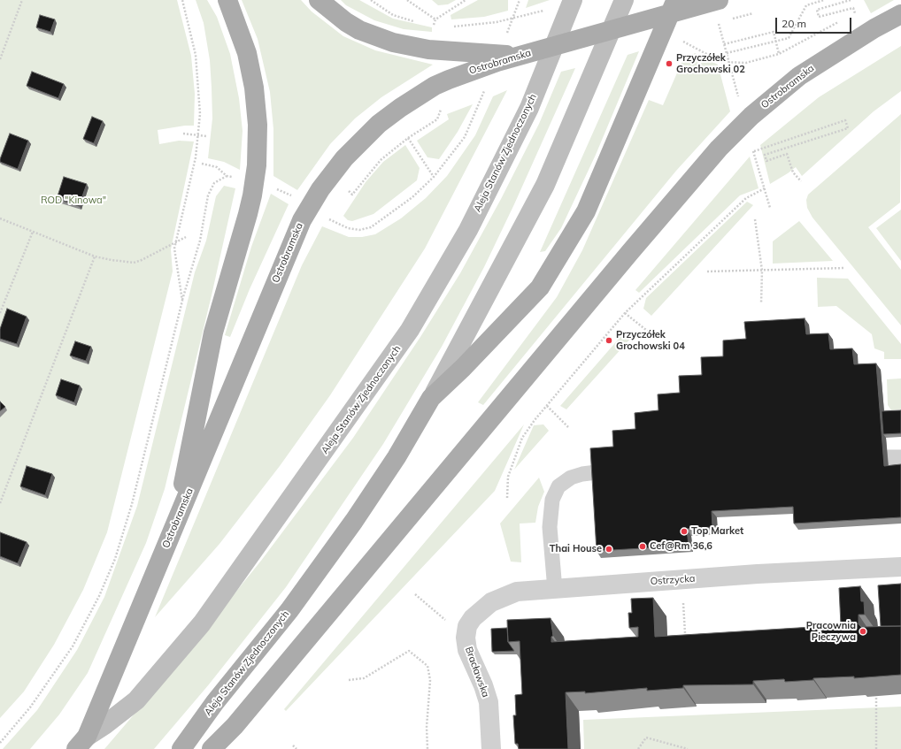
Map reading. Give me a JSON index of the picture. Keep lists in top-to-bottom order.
{
  "streets": {
    "main road": ["Ostrobramska", "Aleja Stanów Zjednoczonych"],
    "street": ["Ostrzycka", "Bracławska"]
  },
  "crossings": [
    ["Ostrobramska", "Aleja Stanów Zjednoczonych"],
    ["Ostrzycka", "Bracławska"]
  ],
  "parks": ["ROD \"Kinowa\""],
  "places": [
    "Przyczółek Grochowski 02",
    "Przyczółek Grochowski 04",
    "Top Market",
    "Cef@Rm 36,6",
    "Thai House",
    "Pracownia Pieczywa"
  ],
  "scale_bar": "20 m"
}
